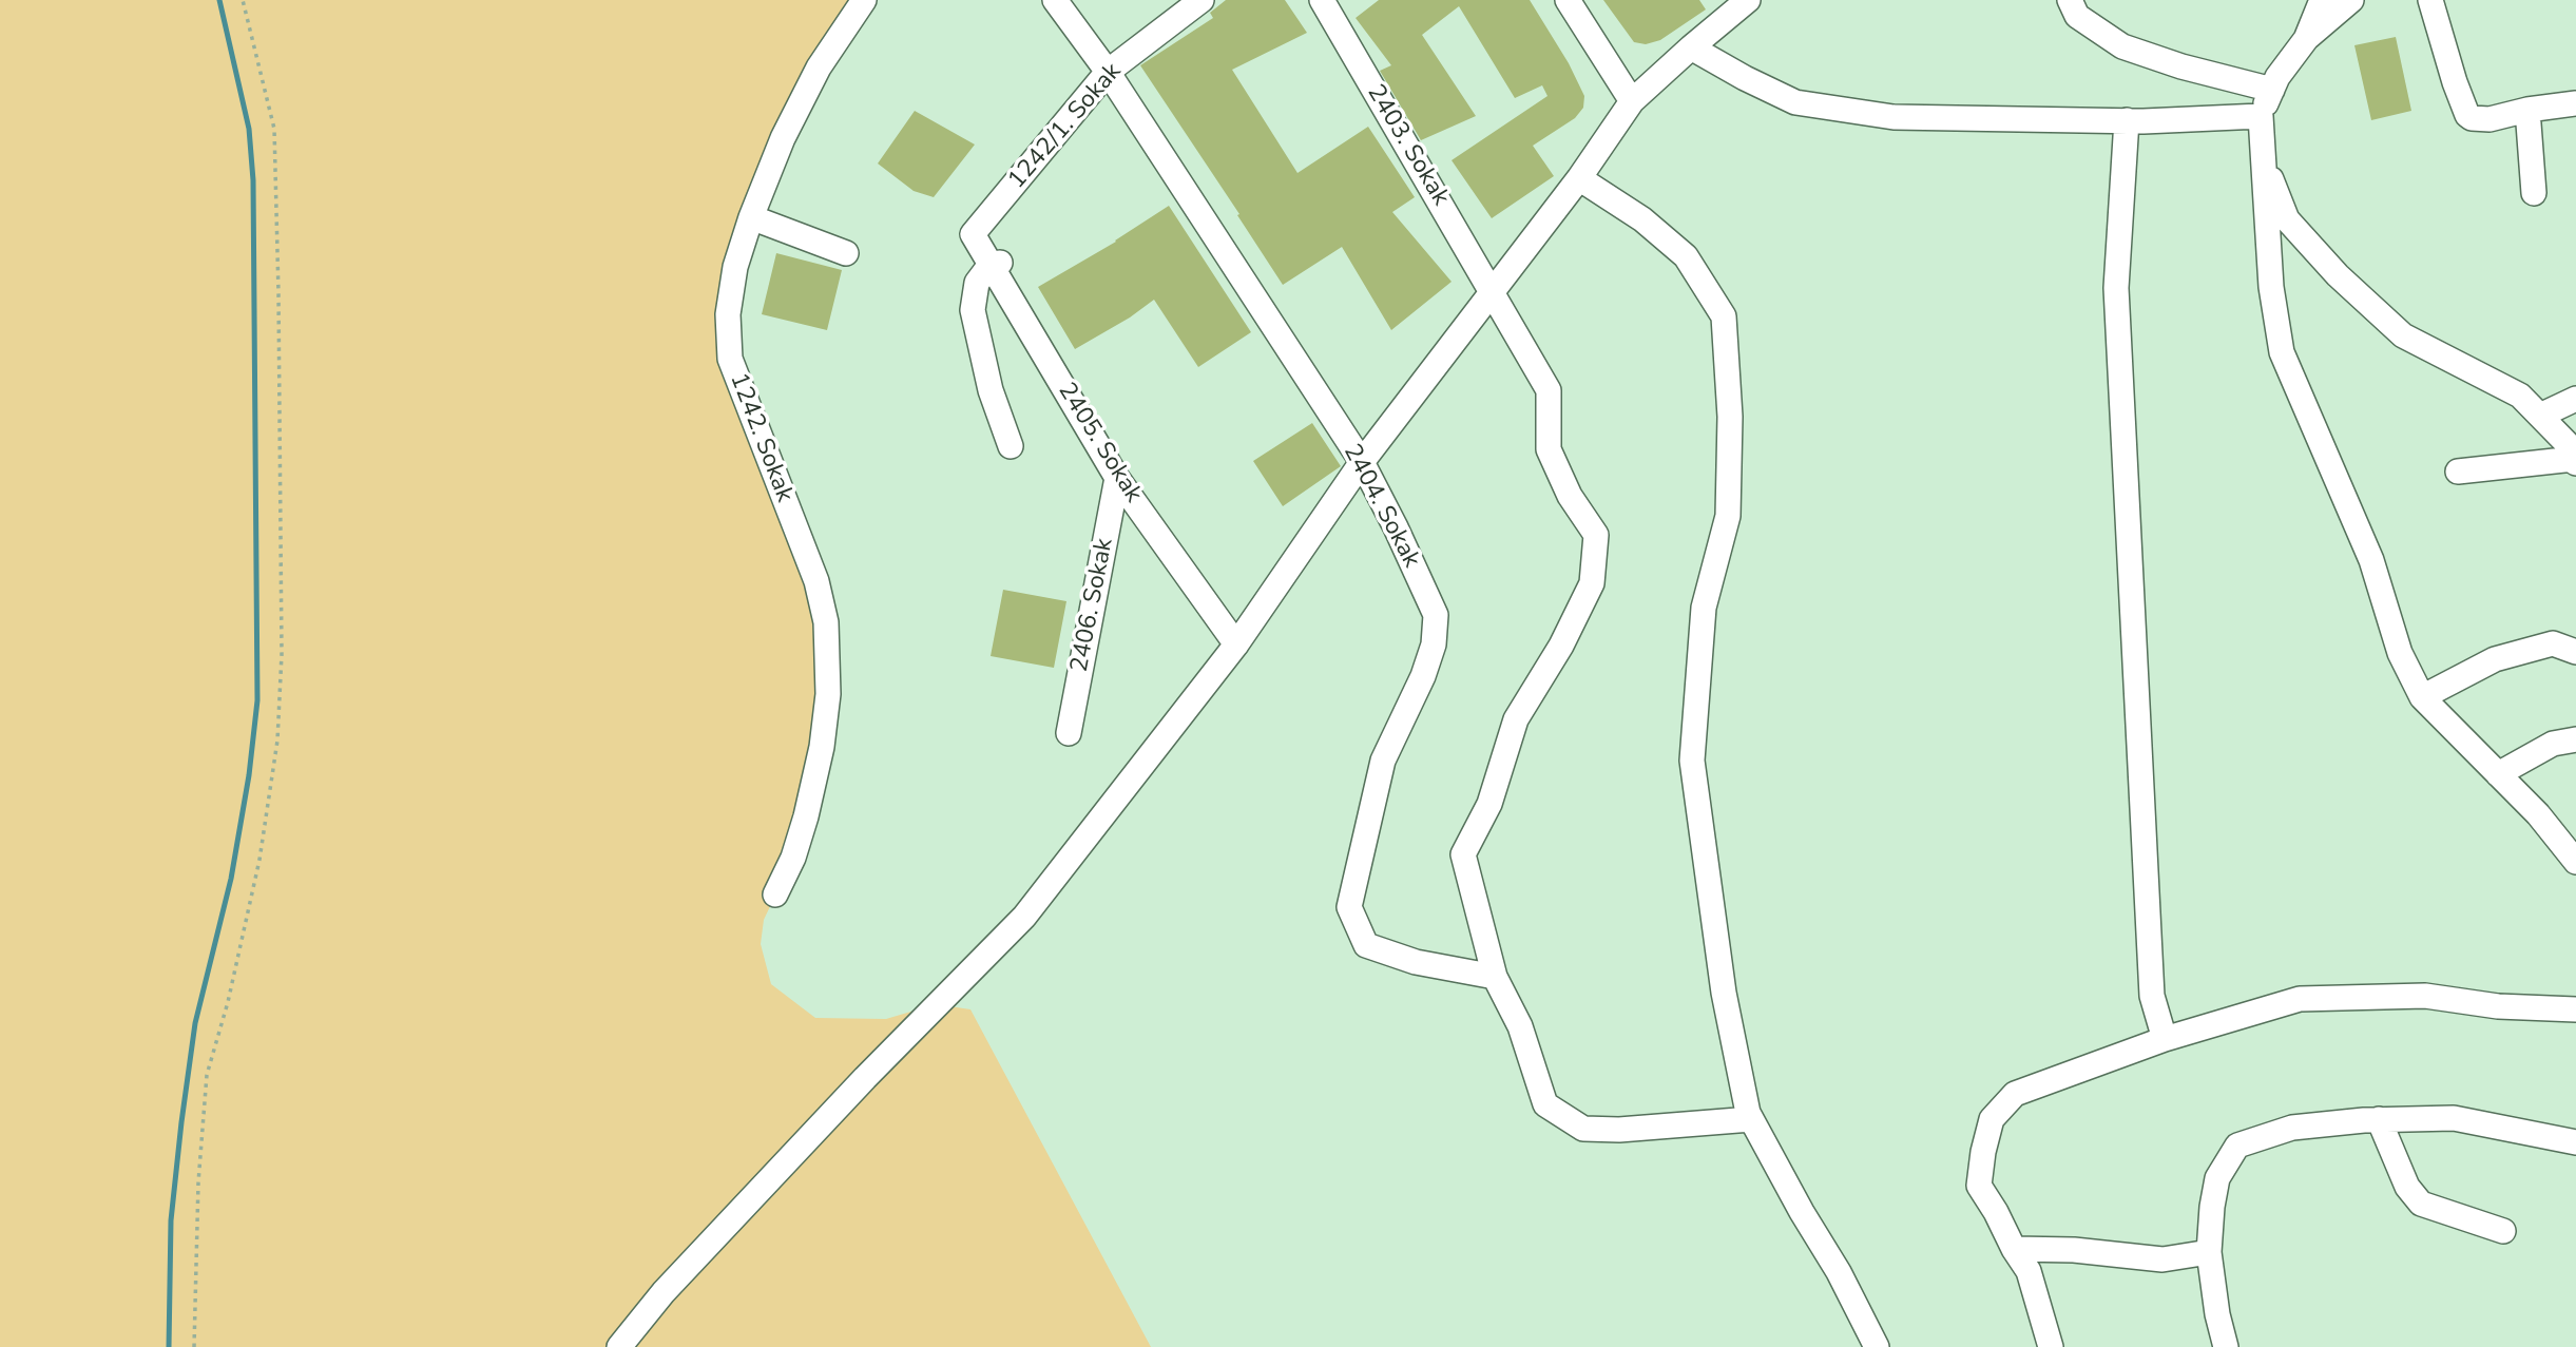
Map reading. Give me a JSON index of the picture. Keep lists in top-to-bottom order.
{
  "streets": {
    "street": [
      "1242/1. Sokak",
      "2403. Sokak",
      "1242. Sokak",
      "2405. Sokak",
      "2404. Sokak",
      "2406. Sokak"
    ]
  },
  "crossings": [
    ["1242/1. Sokak", "2405. Sokak"],
    ["1242/1. Sokak", "2404. Sokak"],
    ["2403. Sokak", "2404. Sokak"],
    ["2405. Sokak", "2406. Sokak"]
  ]
}
